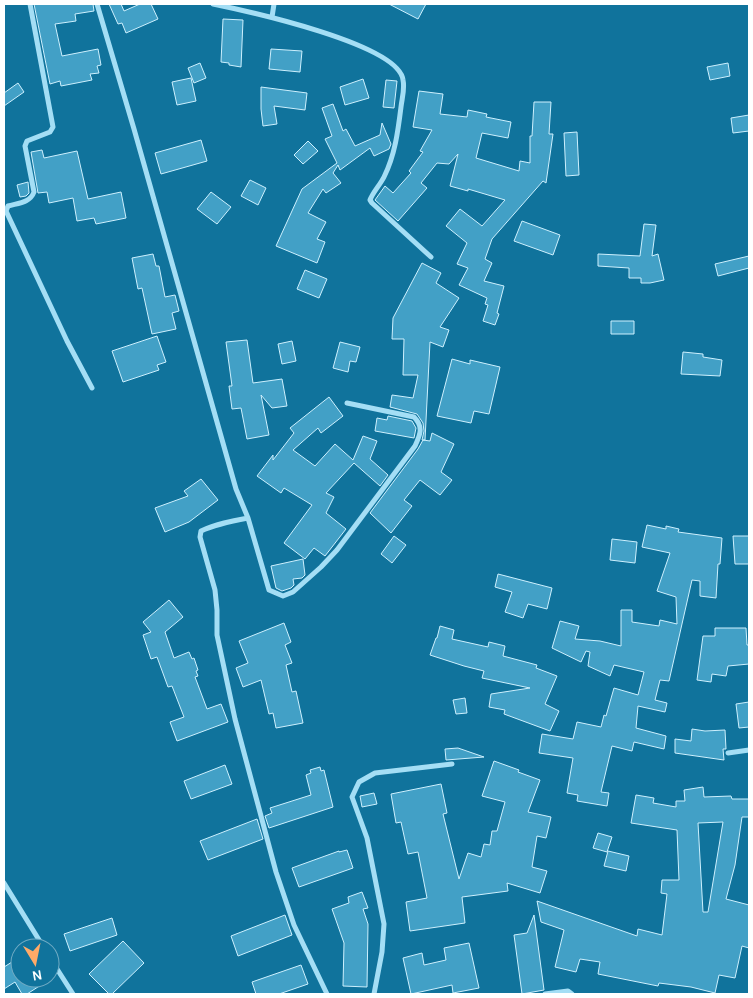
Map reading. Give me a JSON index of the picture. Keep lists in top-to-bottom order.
{
  "north": "bottom"
}
